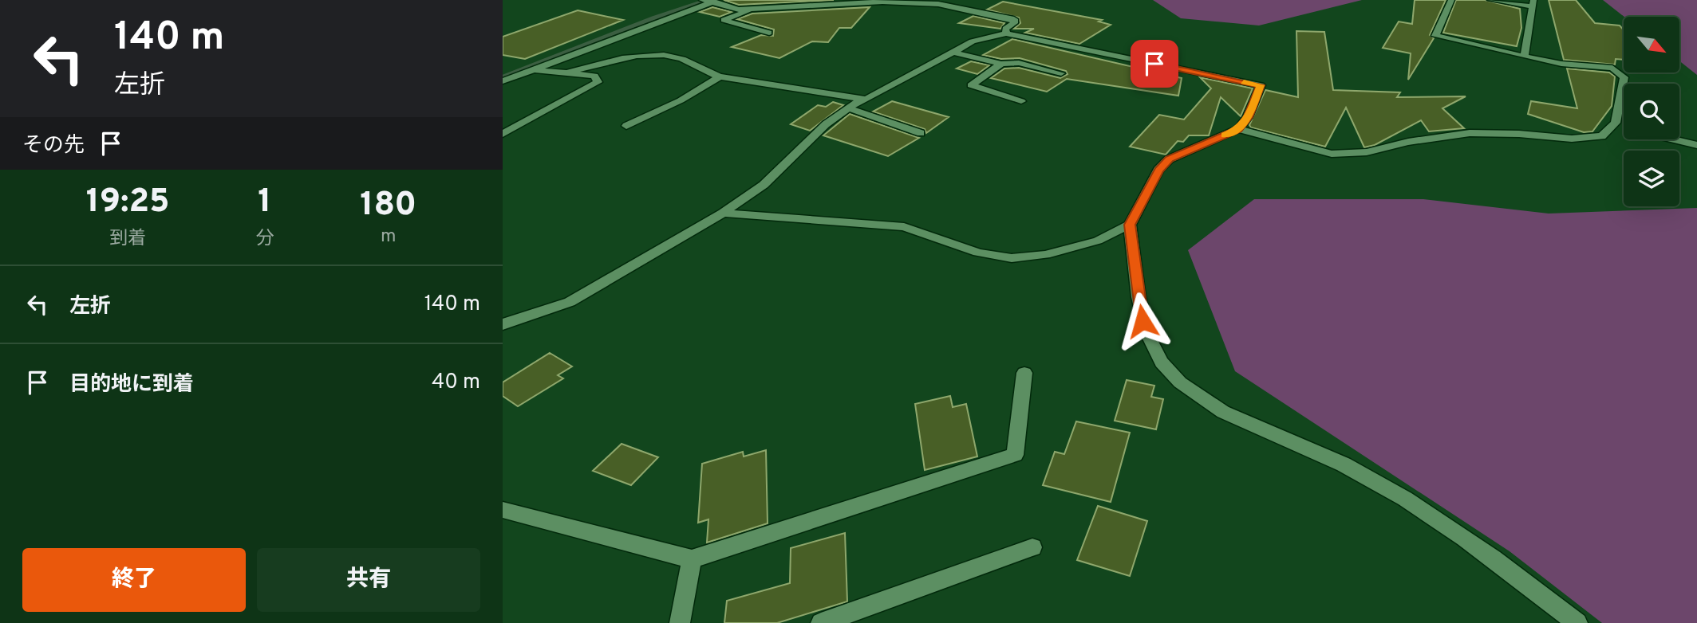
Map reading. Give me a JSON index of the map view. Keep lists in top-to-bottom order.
{
  "north": "bottom right",
  "page": {
    "turn": ["140 m", "左折"],
    "then": "その先",
    "eta": [
      "19:25",
      "到着",
      "1",
      "分",
      "180",
      "m"
    ],
    "list": [
      {
        "name": "左折",
        "value": "140 m"
      },
      {
        "name": "目的地に到着",
        "value": "40 m"
      }
    ],
    "buttons": ["終了", "共有"]
  }
}
